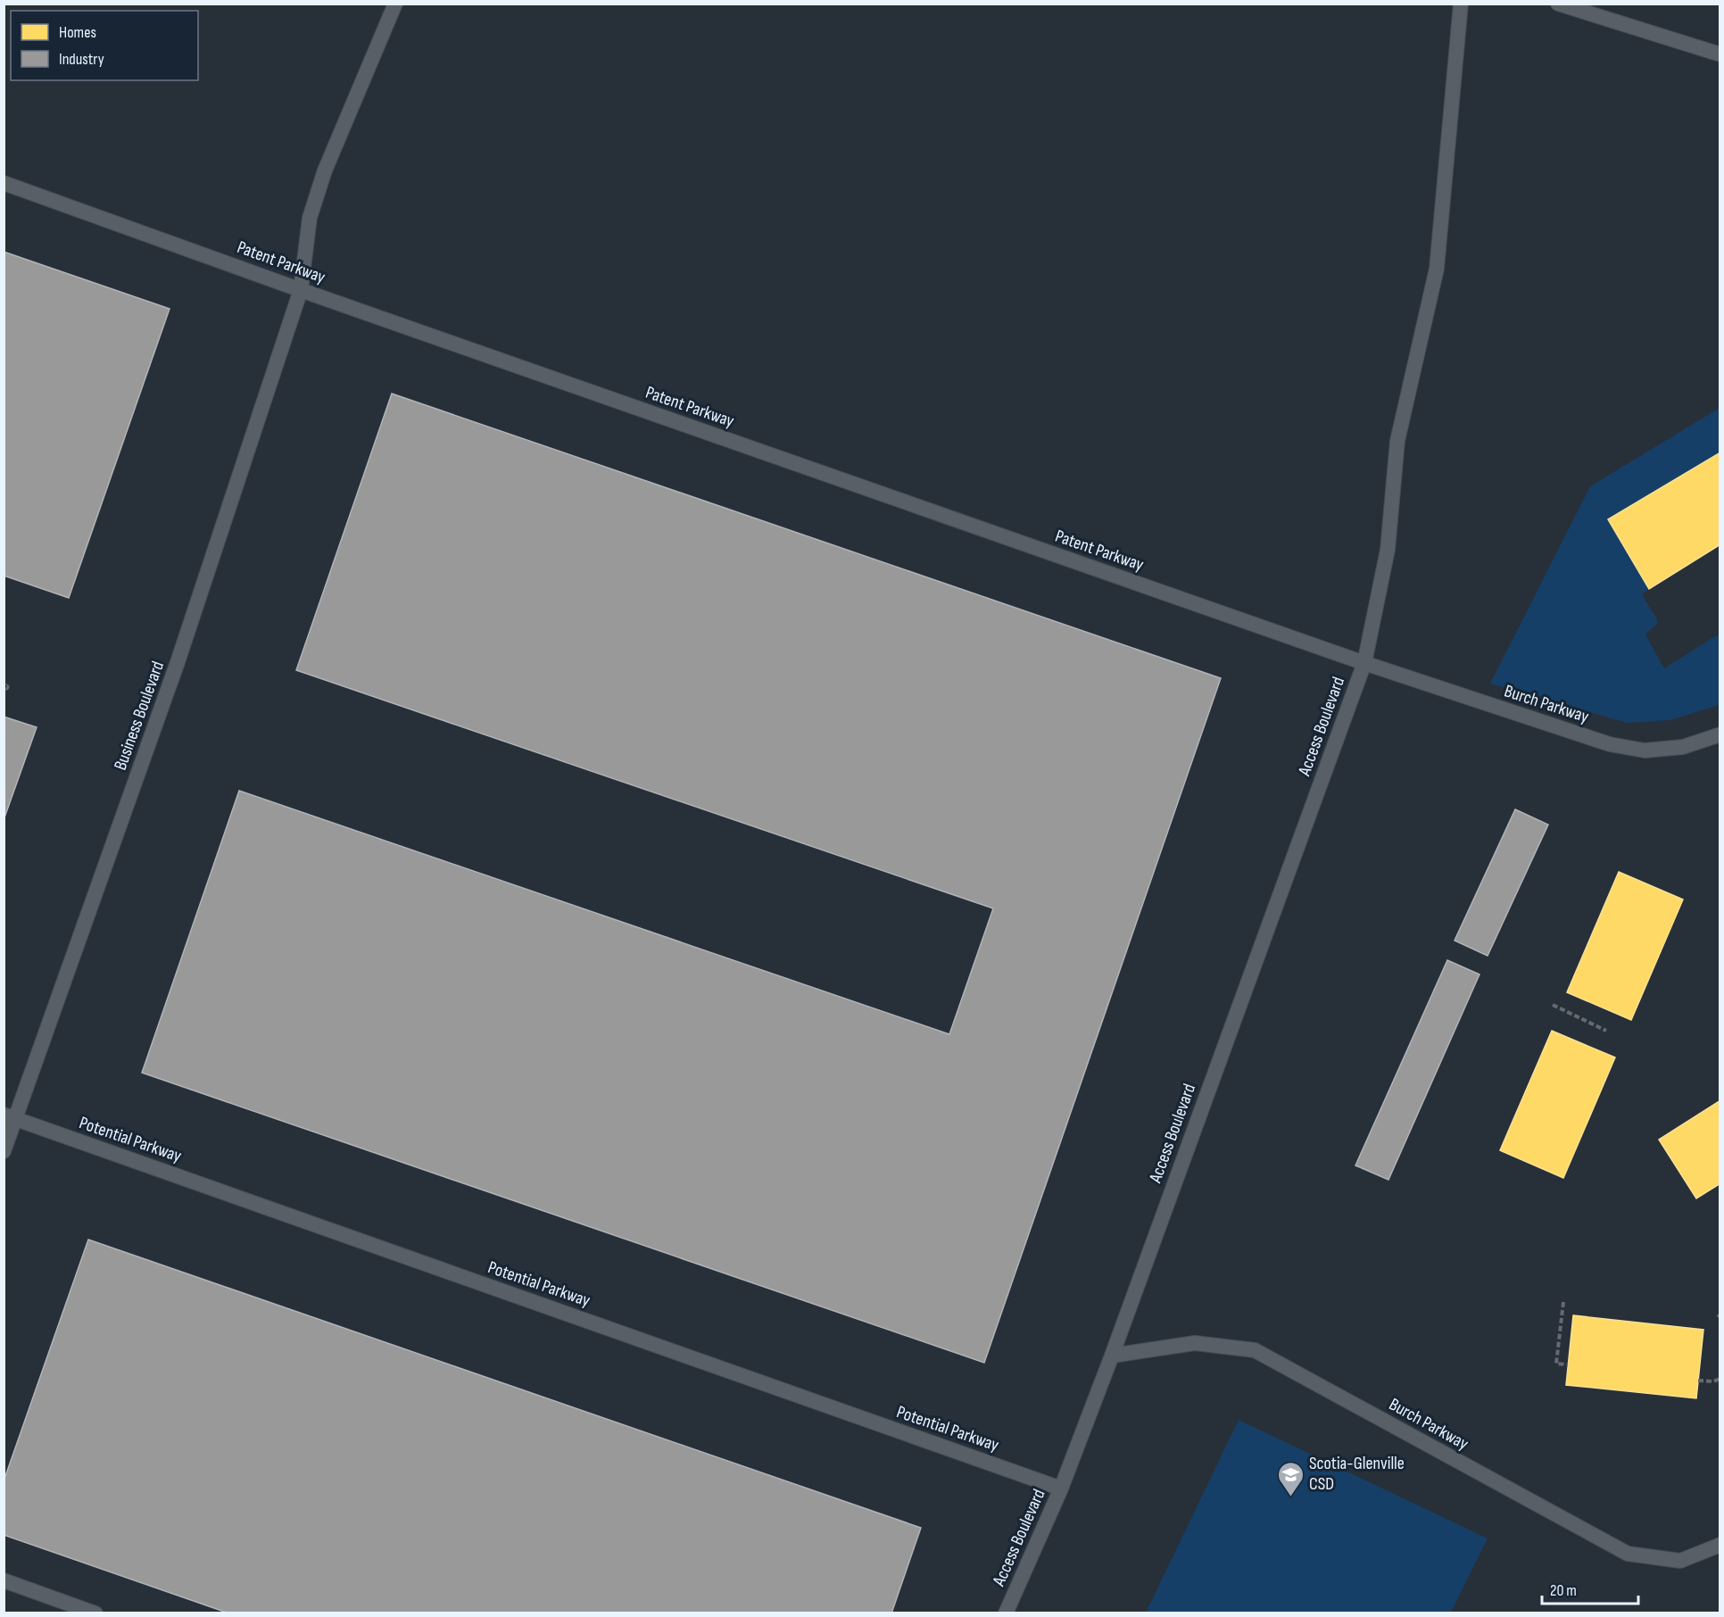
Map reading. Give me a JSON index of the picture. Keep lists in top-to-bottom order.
{
  "streets": {
    "lane": [
      "Patent Parkway",
      "Burch Parkway",
      "Business Boulevard",
      "Access Boulevard",
      "Potential Parkway"
    ]
  },
  "crossings": [
    ["Patent Parkway", "Burch Parkway"],
    ["Patent Parkway", "Business Boulevard"],
    ["Patent Parkway", "Access Boulevard"],
    ["Burch Parkway", "Access Boulevard"],
    ["Business Boulevard", "Potential Parkway"],
    ["Access Boulevard", "Potential Parkway"]
  ],
  "places": {
    "school or university": ["Scotia-Glenville CSD"]
  },
  "legend": ["Homes", "Industry"],
  "scale_bar": "20 m"
}
